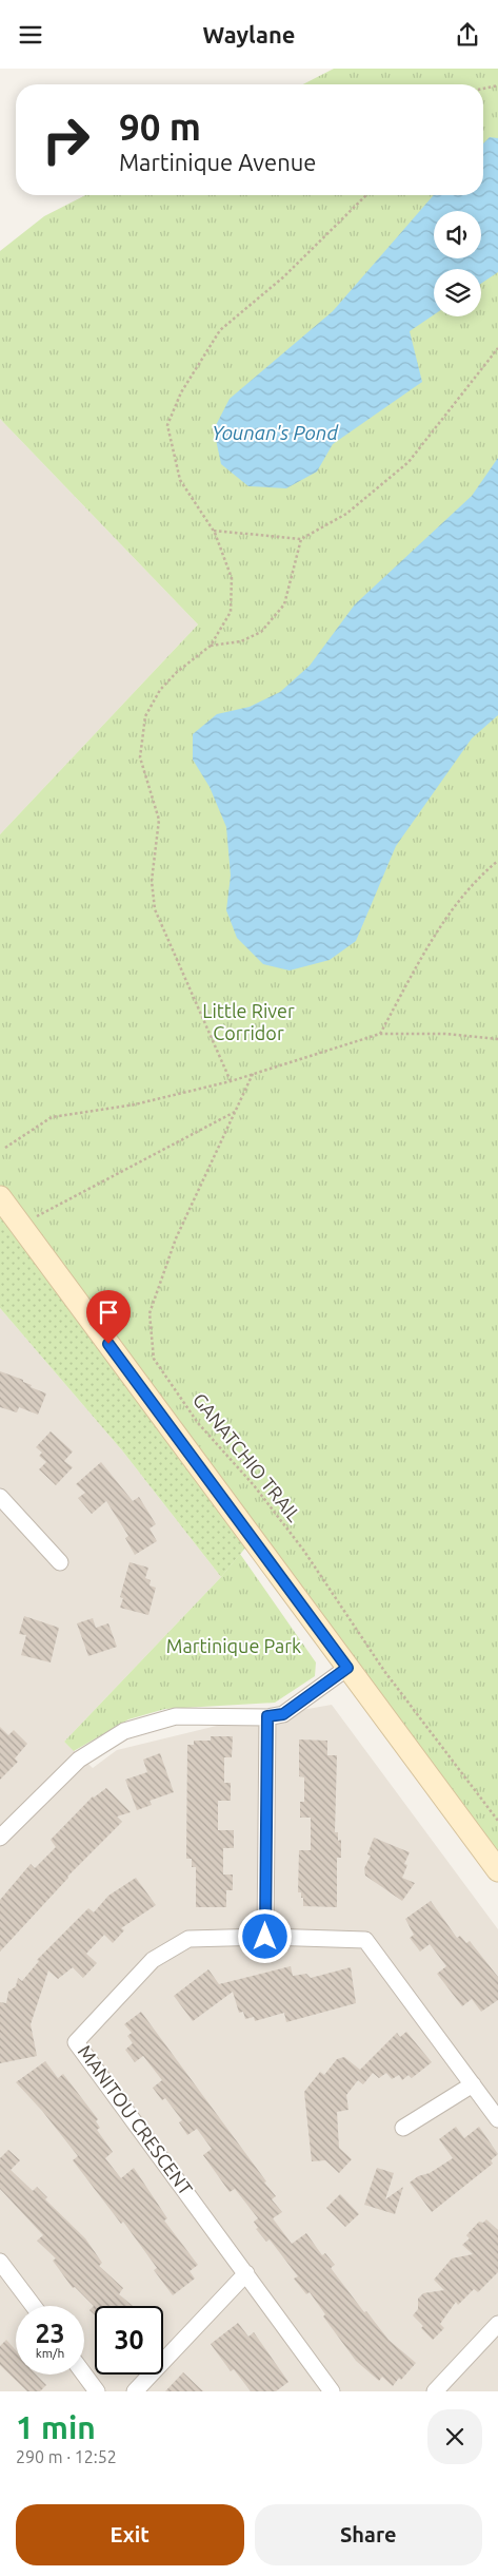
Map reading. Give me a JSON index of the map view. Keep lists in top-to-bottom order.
{
  "streets": {
    "street": ["MANITOU CRESCENT"],
    "path": ["GANATCHIO TRAIL"]
  },
  "water": ["Younan's Pond"],
  "parks": ["Little River Corridor", "Martinique Park"],
  "page": {
    "header": "Waylane",
    "turn": ["90 m", "Martinique Avenue"],
    "speed": "23 km/h",
    "limit": "30",
    "heading": ["1 min", "290 m · 12:52"],
    "buttons": ["Exit", "Share"]
  }
}
